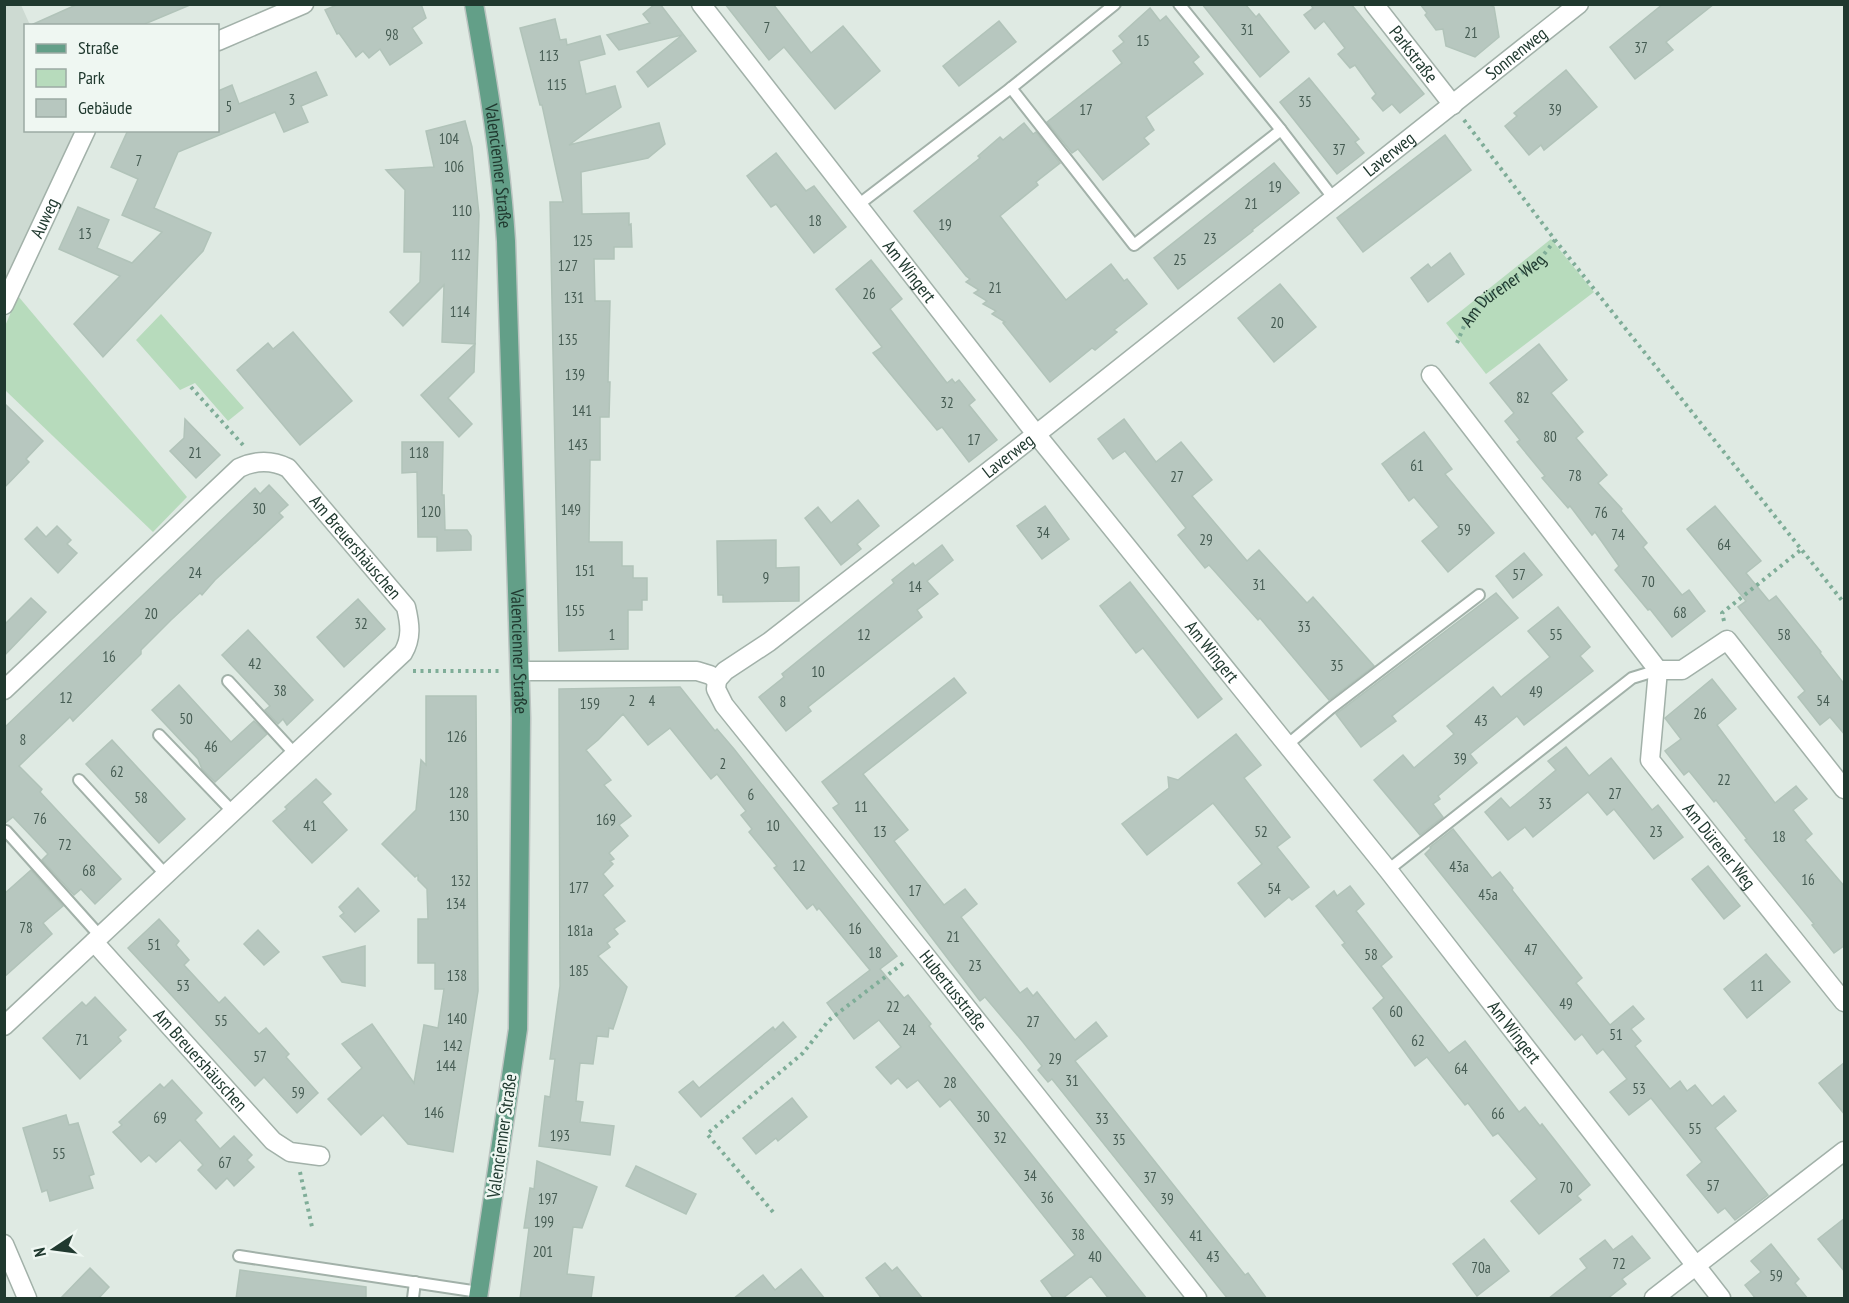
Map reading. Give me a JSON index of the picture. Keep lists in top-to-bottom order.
{
  "streets": {
    "main road": ["Valencienner Straße"],
    "street": [
      "Parkstraße",
      "Sonnenweg",
      "Laverweg",
      "Auweg",
      "Am Wingert",
      "Am Dürener Weg",
      "Am Breuershäuschen",
      "Hubertusstraße"
    ]
  },
  "crossings": [
    ["Parkstraße", "Sonnenweg"],
    ["Parkstraße", "Laverweg"],
    ["Sonnenweg", "Laverweg"],
    ["Laverweg", "Am Wingert"],
    ["Laverweg", "Hubertusstraße"]
  ],
  "house_numbers": [
    "7",
    "31",
    "21",
    "98",
    "15",
    "37",
    "113",
    "115",
    "3",
    "35",
    "5",
    "17",
    "39",
    "104",
    "37",
    "7",
    "106",
    "19",
    "21",
    "110",
    "18",
    "19",
    "13",
    "23",
    "125",
    "112",
    "25",
    "127",
    "21",
    "26",
    "131",
    "114",
    "20",
    "135",
    "139",
    "82",
    "32",
    "141",
    "80",
    "17",
    "143",
    "21",
    "118",
    "61",
    "78",
    "27",
    "30",
    "149",
    "120",
    "76",
    "59",
    "34",
    "74",
    "29",
    "64",
    "151",
    "24",
    "57",
    "9",
    "70",
    "31",
    "14",
    "155",
    "68",
    "20",
    "32",
    "33",
    "1",
    "12",
    "55",
    "58",
    "16",
    "42",
    "35",
    "10",
    "38",
    "49",
    "12",
    "2",
    "4",
    "54",
    "8",
    "159",
    "26",
    "50",
    "43",
    "126",
    "8",
    "46",
    "39",
    "2",
    "62",
    "22",
    "128",
    "27",
    "6",
    "58",
    "33",
    "11",
    "130",
    "76",
    "169",
    "41",
    "10",
    "13",
    "52",
    "23",
    "18",
    "72",
    "12",
    "43a",
    "68",
    "16",
    "132",
    "177",
    "54",
    "17",
    "45a",
    "134",
    "78",
    "16",
    "181a",
    "21",
    "51",
    "47",
    "18",
    "58",
    "23",
    "185",
    "138",
    "53",
    "11",
    "49",
    "22",
    "60",
    "140",
    "55",
    "27",
    "24",
    "51",
    "71",
    "62",
    "142",
    "57",
    "29",
    "144",
    "64",
    "31",
    "28",
    "53",
    "59",
    "146",
    "66",
    "30",
    "69",
    "33",
    "55",
    "193",
    "32",
    "35",
    "55",
    "67",
    "34",
    "37",
    "57",
    "70",
    "36",
    "197",
    "39",
    "199",
    "38",
    "41",
    "201",
    "40",
    "43",
    "72",
    "70a",
    "59"
  ],
  "legend": ["Straße", "Park", "Gebäude"],
  "north": "left"
}
